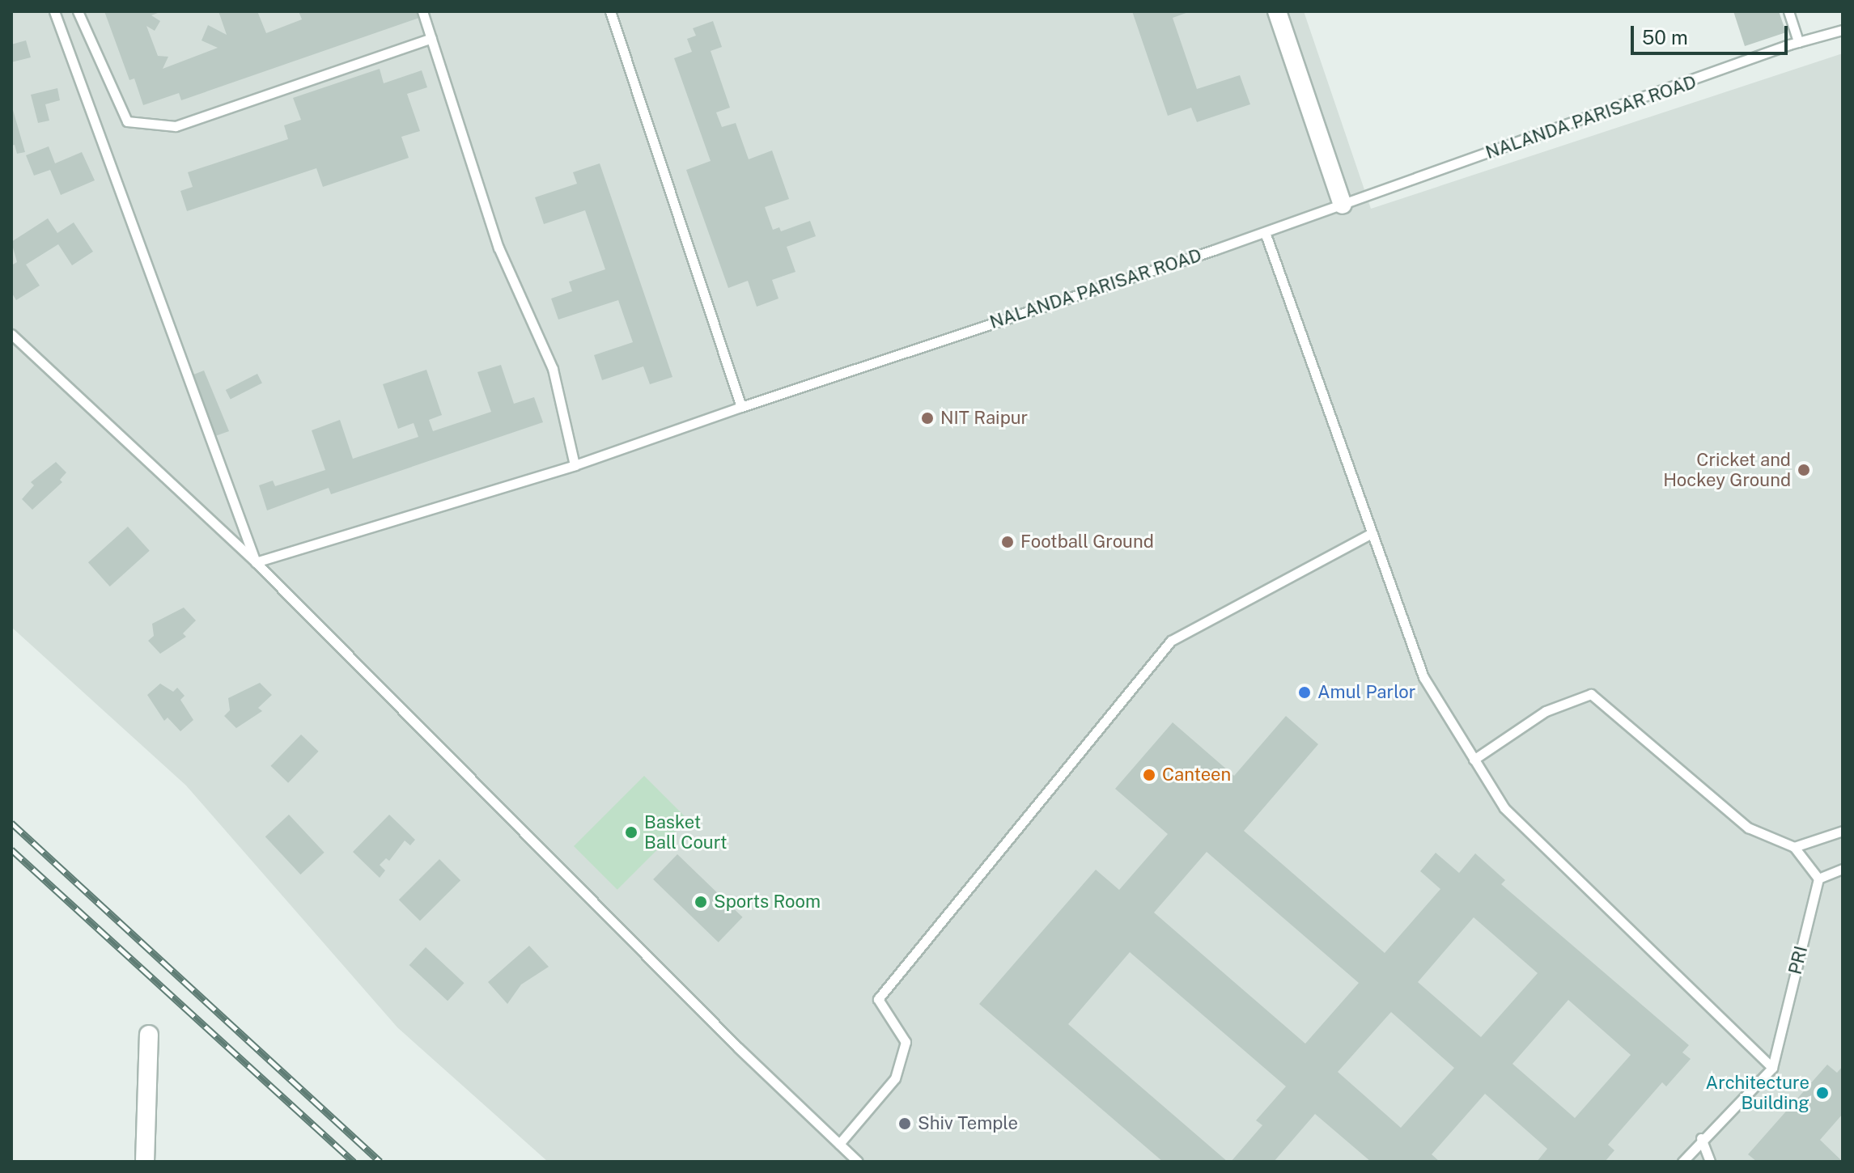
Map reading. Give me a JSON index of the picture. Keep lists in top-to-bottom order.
{
  "streets": {
    "lane": ["NALANDA PARISAR ROAD", "PRI"]
  },
  "places": [
    "NIT Raipur",
    "Cricket and Hockey Ground",
    "Football Ground",
    "Amul Parlor",
    "Canteen",
    "Basket Ball Court",
    "Sports Room",
    "Architecture Building",
    "Shiv Temple"
  ],
  "scale_bar": "50 m"
}
